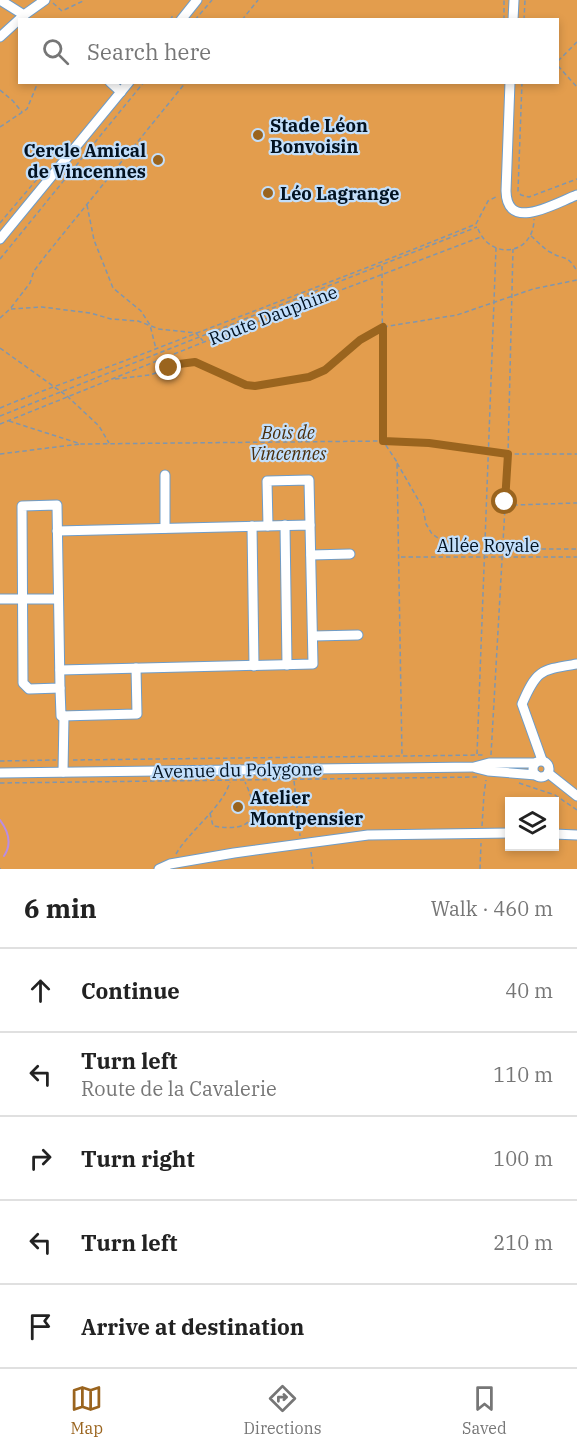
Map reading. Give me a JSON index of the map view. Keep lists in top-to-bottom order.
{
  "streets": {
    "street": ["Avenue du Polygone"],
    "path": ["Route Dauphine", "Allée Royale"]
  },
  "parks": ["Bois de Vincennes"],
  "places": [
    "Stade Léon Bonvoisin",
    "Cercle Amical de Vincennes",
    "Léo Lagrange",
    "Atelier Montpensier"
  ],
  "page": {
    "search": "Search here",
    "heading": ["6 min", "Walk · 460 m"],
    "list": [
      ["Continue", "40 m"],
      ["Turn left", "Route de la Cavalerie", "110 m"],
      ["Turn right", "100 m"],
      ["Turn left", "210 m"],
      "Arrive at destination"
    ],
    "nav": ["Map", "Directions", "Saved"]
  }
}
